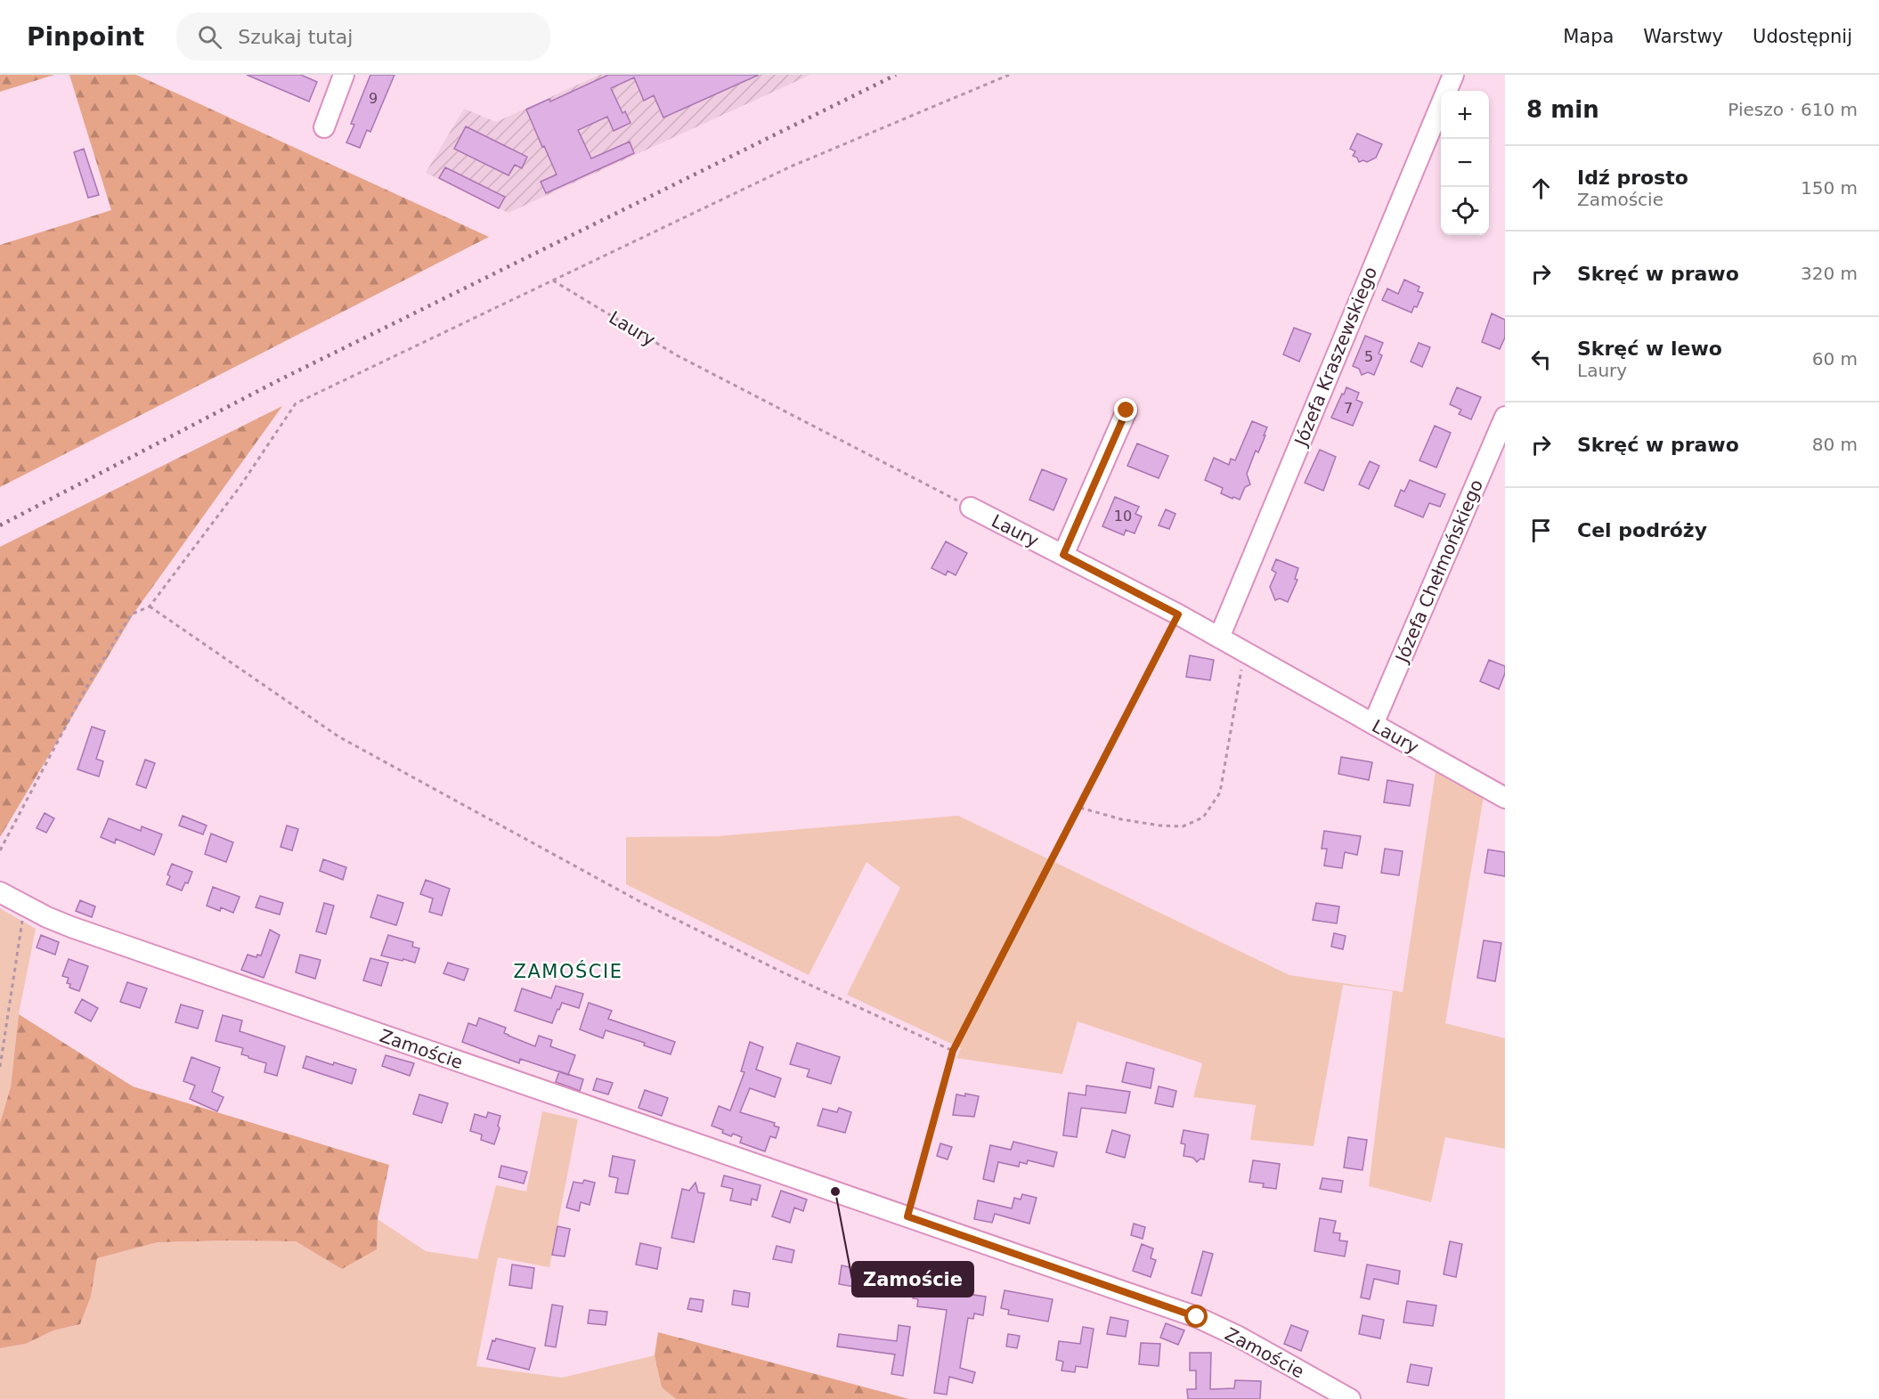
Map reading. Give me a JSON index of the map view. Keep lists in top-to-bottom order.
{
  "streets": {
    "street": [
      "Laury",
      "Józefa Kraszewskiego",
      "Józefa Chełmońskiego",
      "Zamoście"
    ]
  },
  "crossings": [
    ["Laury", "Józefa Kraszewskiego"],
    ["Laury", "Józefa Chełmońskiego"]
  ],
  "districts": ["ZAMOŚCIE"],
  "places": ["Zamoście"],
  "house_numbers": [
    "9",
    "5",
    "7",
    "10"
  ],
  "page": {
    "header": "Pinpoint",
    "search": "Szukaj tutaj",
    "nav": ["Mapa", "Warstwy", "Udostępnij"],
    "heading": ["8 min", "Pieszo · 610 m"],
    "map_buttons": ["+", "−"],
    "list": [
      ["Idź prosto", "Zamoście", "150 m"],
      ["Skręć w prawo", "320 m"],
      ["Skręć w lewo", "Laury", "60 m"],
      ["Skręć w prawo", "80 m"],
      "Cel podróży"
    ]
  }
}
